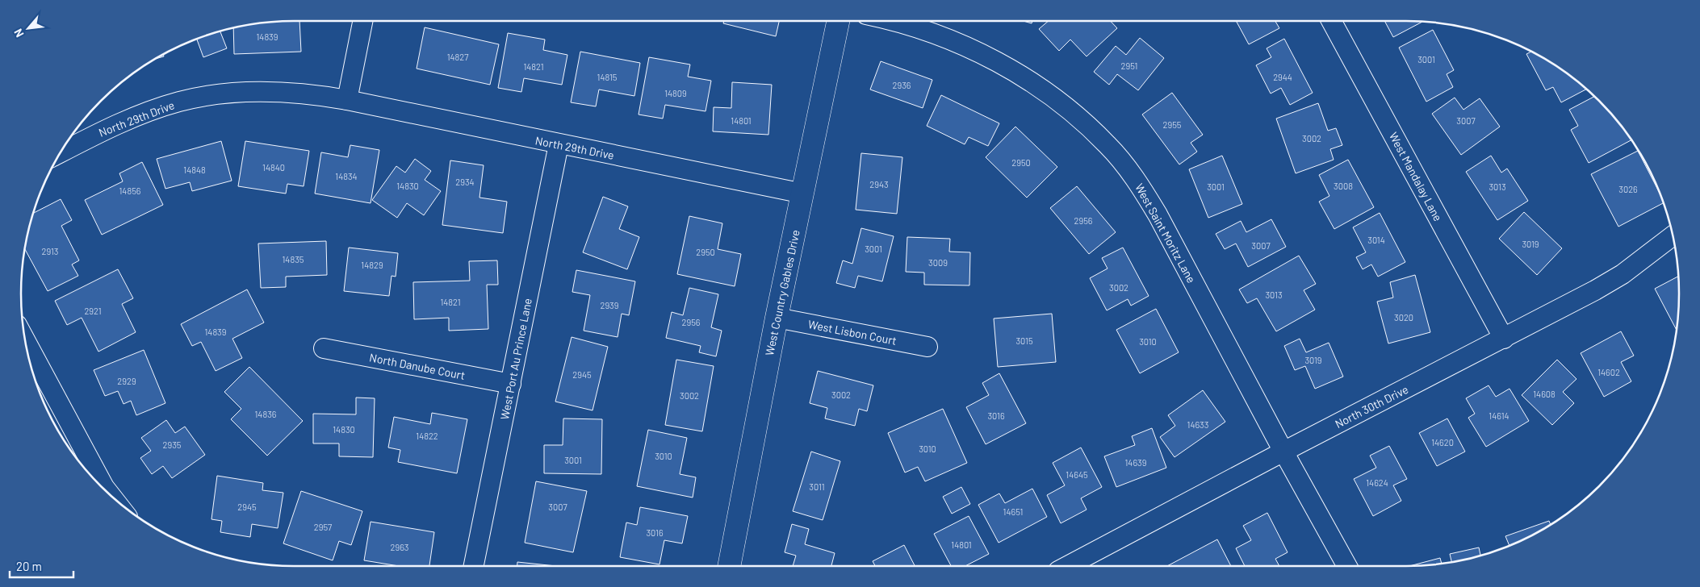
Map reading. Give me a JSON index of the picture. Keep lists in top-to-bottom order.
{
  "streets": {
    "street": [
      "North 29th Drive",
      "West Mandalay Lane",
      "West Saint Moritz Lane",
      "West Country Gables Drive",
      "West Lisbon Court",
      "West Port Au Prince Lane",
      "North Danube Court",
      "North 30th Drive"
    ]
  },
  "crossings": [
    ["North 29th Drive", "West Country Gables Drive"],
    ["North 29th Drive", "West Port Au Prince Lane"],
    ["West Mandalay Lane", "North 30th Drive"],
    ["West Saint Moritz Lane", "North 30th Drive"],
    ["West Country Gables Drive", "West Lisbon Court"],
    ["West Port Au Prince Lane", "North Danube Court"]
  ],
  "house_numbers": [
    "14839",
    "14827",
    "3001",
    "2951",
    "14821",
    "14815",
    "2944",
    "2936",
    "14809",
    "14801",
    "3007",
    "2955",
    "3002",
    "2950",
    "14840",
    "14848",
    "14834",
    "2934",
    "2943",
    "14830",
    "3008",
    "3001",
    "3013",
    "3026",
    "14856",
    "2956",
    "3014",
    "3019",
    "3007",
    "3001",
    "2913",
    "2950",
    "14835",
    "3009",
    "14829",
    "3002",
    "3013",
    "14821",
    "2939",
    "2921",
    "3020",
    "2956",
    "14839",
    "3015",
    "3010",
    "3019",
    "14602",
    "2945",
    "2929",
    "14608",
    "3002",
    "3002",
    "14836",
    "3016",
    "14614",
    "14633",
    "14830",
    "14822",
    "14620",
    "2935",
    "3010",
    "3010",
    "3001",
    "14639",
    "14645",
    "14624",
    "3011",
    "2945",
    "3007",
    "14651",
    "2957",
    "3016",
    "14801",
    "2963"
  ],
  "scale_bar": "20 m",
  "north": "bottom left"
}
